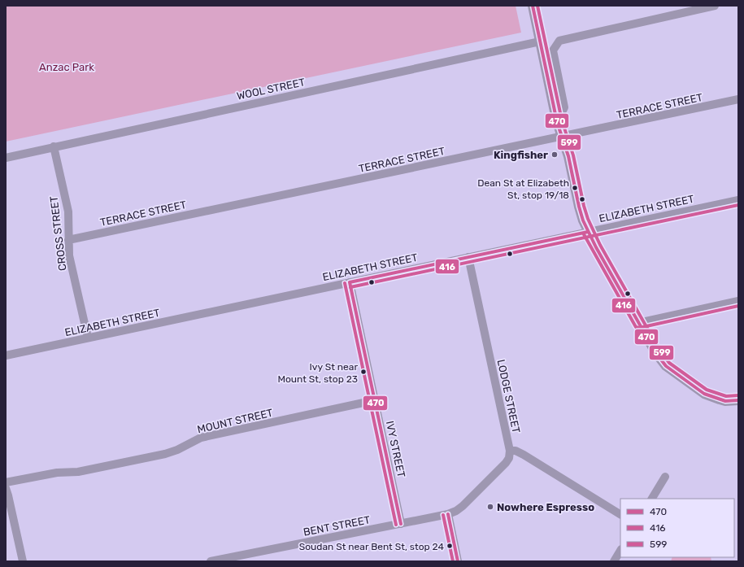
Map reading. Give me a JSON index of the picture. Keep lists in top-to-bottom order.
{
  "streets": {
    "street": [
      "WOOL STREET",
      "TERRACE STREET",
      "ELIZABETH STREET",
      "CROSS STREET",
      "LODGE STREET",
      "MOUNT STREET",
      "IVY STREET",
      "BENT STREET"
    ]
  },
  "crossings": [
    ["WOOL STREET", "CROSS STREET"],
    ["TERRACE STREET", "CROSS STREET"],
    ["ELIZABETH STREET", "CROSS STREET"],
    ["ELIZABETH STREET", "LODGE STREET"],
    ["ELIZABETH STREET", "IVY STREET"],
    ["MOUNT STREET", "IVY STREET"],
    ["IVY STREET", "BENT STREET"]
  ],
  "parks": ["Anzac Park"],
  "places": [
    "Kingfisher",
    "Dean St at Elizabeth St, stop 19/18",
    "Ivy St near Mount St, stop 23",
    "Nowhere Espresso",
    "Soudan St near Bent St, stop 24"
  ],
  "lines": ["transit line 470", "transit line 599", "transit line 416"],
  "legend": ["470", "416", "599"]
}
